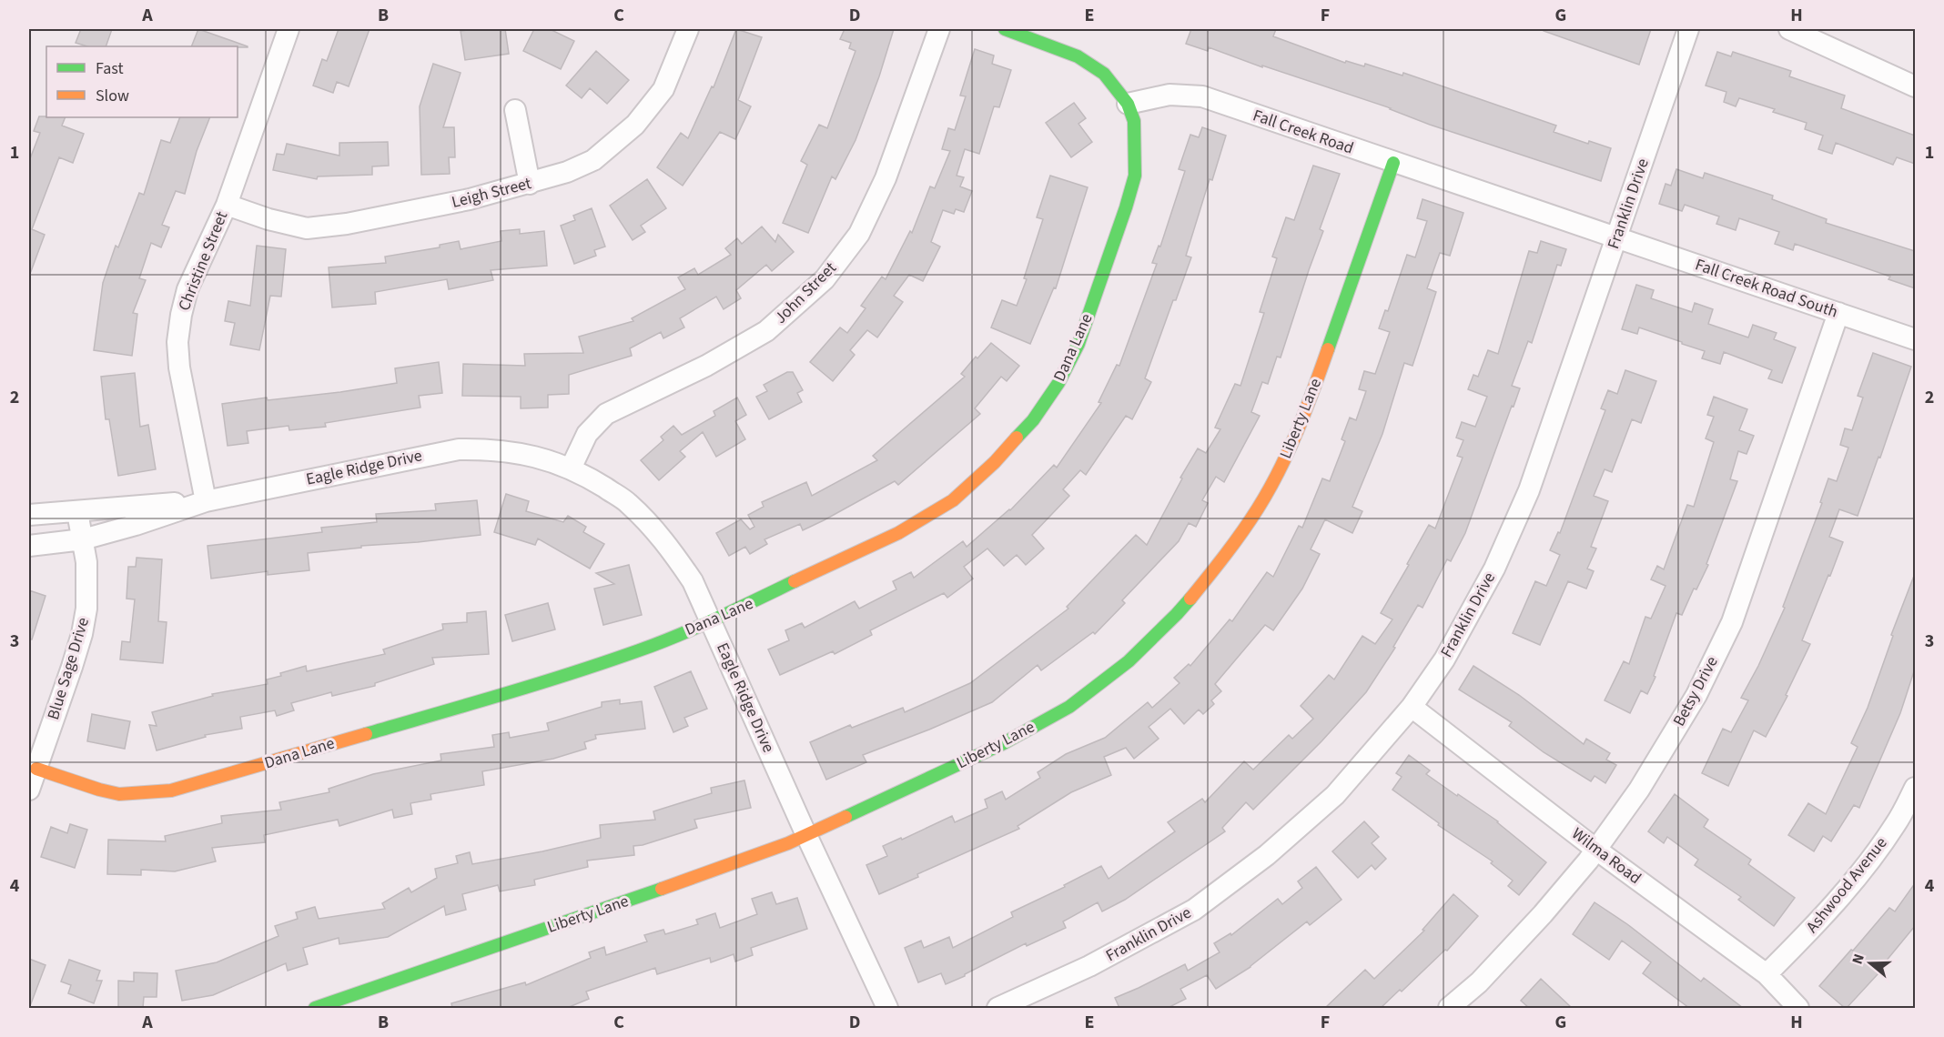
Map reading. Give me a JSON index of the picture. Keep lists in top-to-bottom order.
{
  "streets": {
    "street": [
      "Fall Creek Road",
      "Leigh Street",
      "Franklin Drive",
      "Christine Street",
      "Fall Creek Road South",
      "John Street",
      "Dana Lane",
      "Liberty Lane",
      "Eagle Ridge Drive",
      "Blue Sage Drive",
      "Betsy Drive",
      "Wilma Road",
      "Ashwood Avenue"
    ]
  },
  "crossings": [
    ["Fall Creek Road", "Franklin Drive"],
    ["Fall Creek Road", "Fall Creek Road South"],
    ["Fall Creek Road", "Dana Lane"],
    ["Fall Creek Road", "Liberty Lane"],
    ["Leigh Street", "Christine Street"],
    ["Franklin Drive", "Fall Creek Road South"],
    ["Franklin Drive", "Wilma Road"],
    ["Christine Street", "Eagle Ridge Drive"],
    ["Fall Creek Road South", "Betsy Drive"],
    ["John Street", "Eagle Ridge Drive"],
    ["Dana Lane", "Eagle Ridge Drive"],
    ["Dana Lane", "Blue Sage Drive"],
    ["Liberty Lane", "Eagle Ridge Drive"],
    ["Eagle Ridge Drive", "Blue Sage Drive"],
    ["Betsy Drive", "Wilma Road"],
    ["Wilma Road", "Ashwood Avenue"]
  ],
  "legend": ["Fast", "Slow"],
  "north": "left",
  "grid": {
    "columns": [
      "A",
      "B",
      "C",
      "D",
      "E",
      "F",
      "G",
      "H"
    ],
    "rows": [
      "1",
      "2",
      "3",
      "4"
    ]
  }
}
